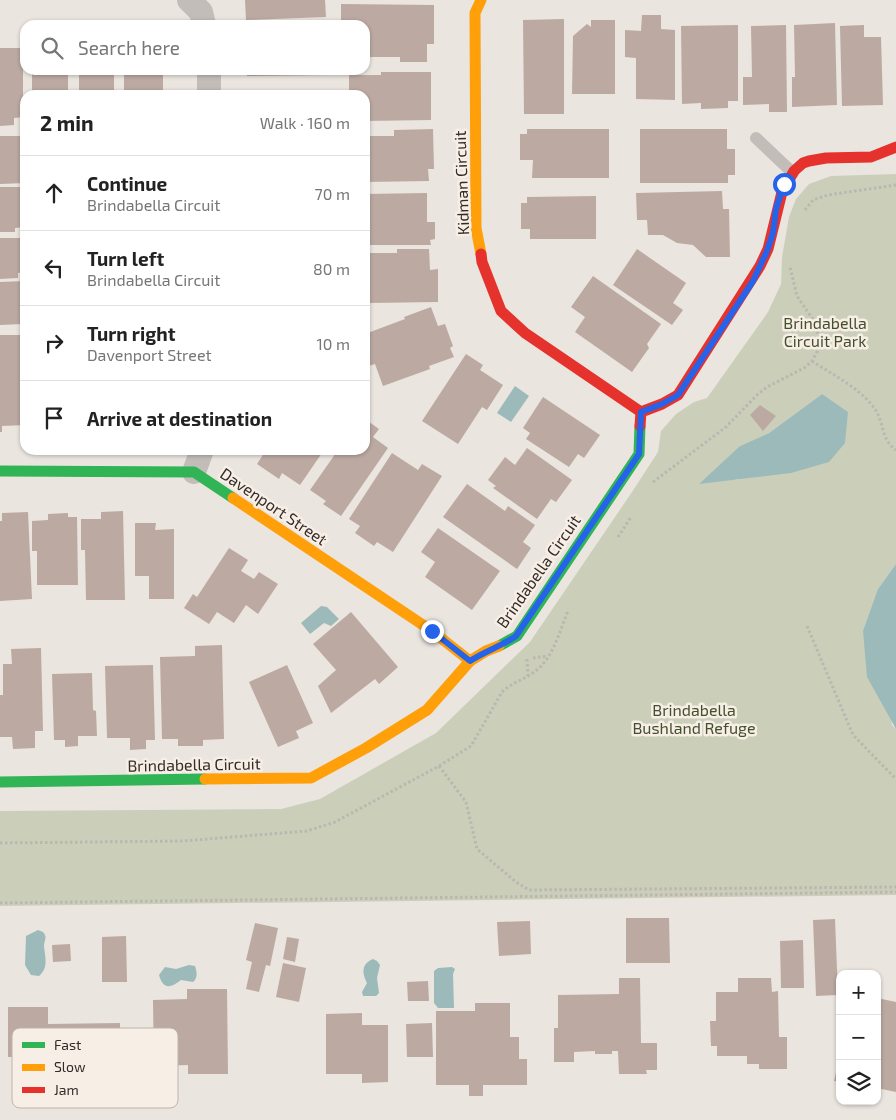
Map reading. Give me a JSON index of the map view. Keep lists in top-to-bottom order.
{
  "streets": {
    "street": ["Kidman Circuit", "Davenport Street", "Brindabella Circuit"]
  },
  "crossings": [
    ["Kidman Circuit", "Brindabella Circuit"],
    ["Davenport Street", "Brindabella Circuit"]
  ],
  "parks": ["Brindabella Circuit Park", "Brindabella Bushland Refuge"],
  "legend": ["Fast", "Slow", "Jam"],
  "page": {
    "search": "Search here",
    "heading": ["2 min", "Walk · 160 m"],
    "list": [
      ["Continue", "Brindabella Circuit", "70 m"],
      ["Turn left", "Brindabella Circuit", "80 m"],
      ["Turn right", "Davenport Street", "10 m"],
      "Arrive at destination"
    ],
    "map_buttons": ["+", "−"]
  }
}
